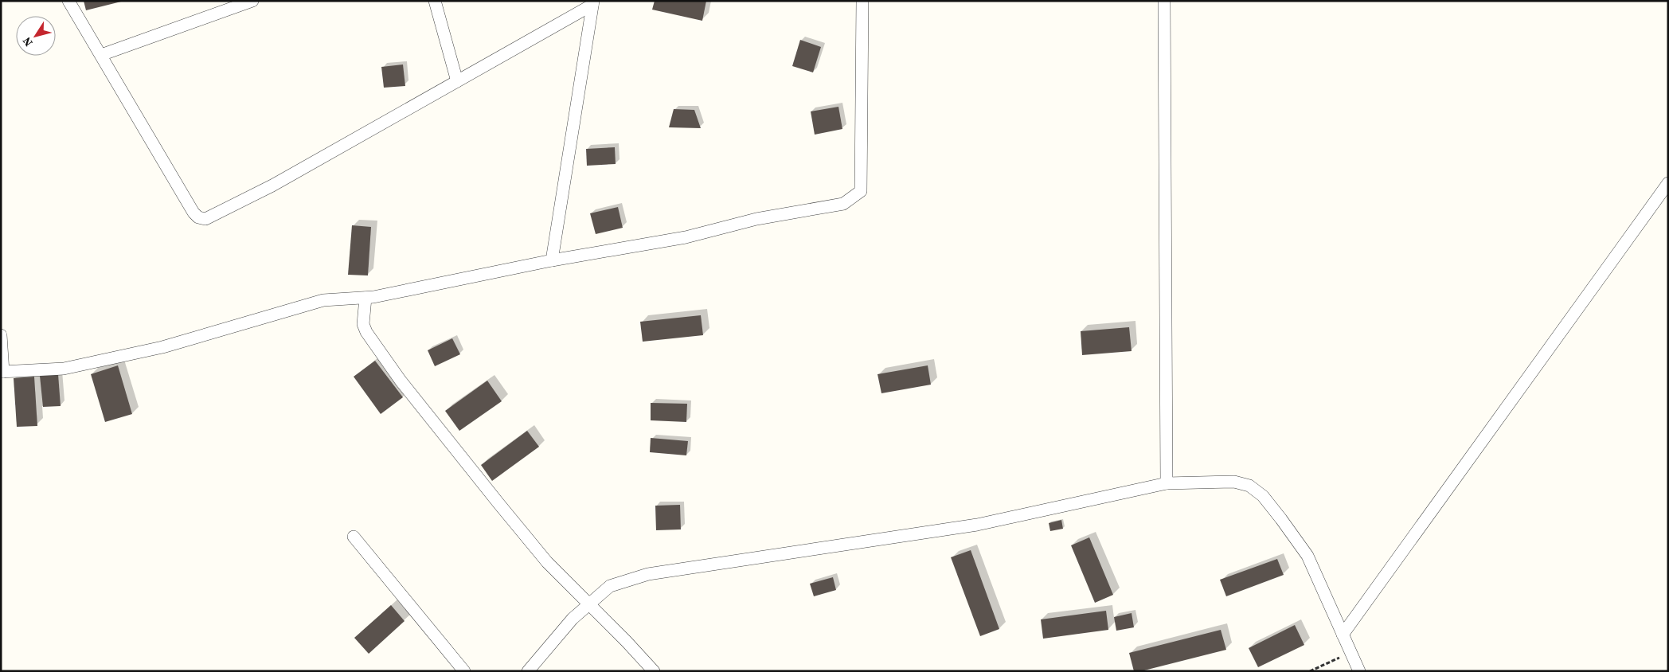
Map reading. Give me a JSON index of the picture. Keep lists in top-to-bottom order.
{
  "north": "bottom left"
}
